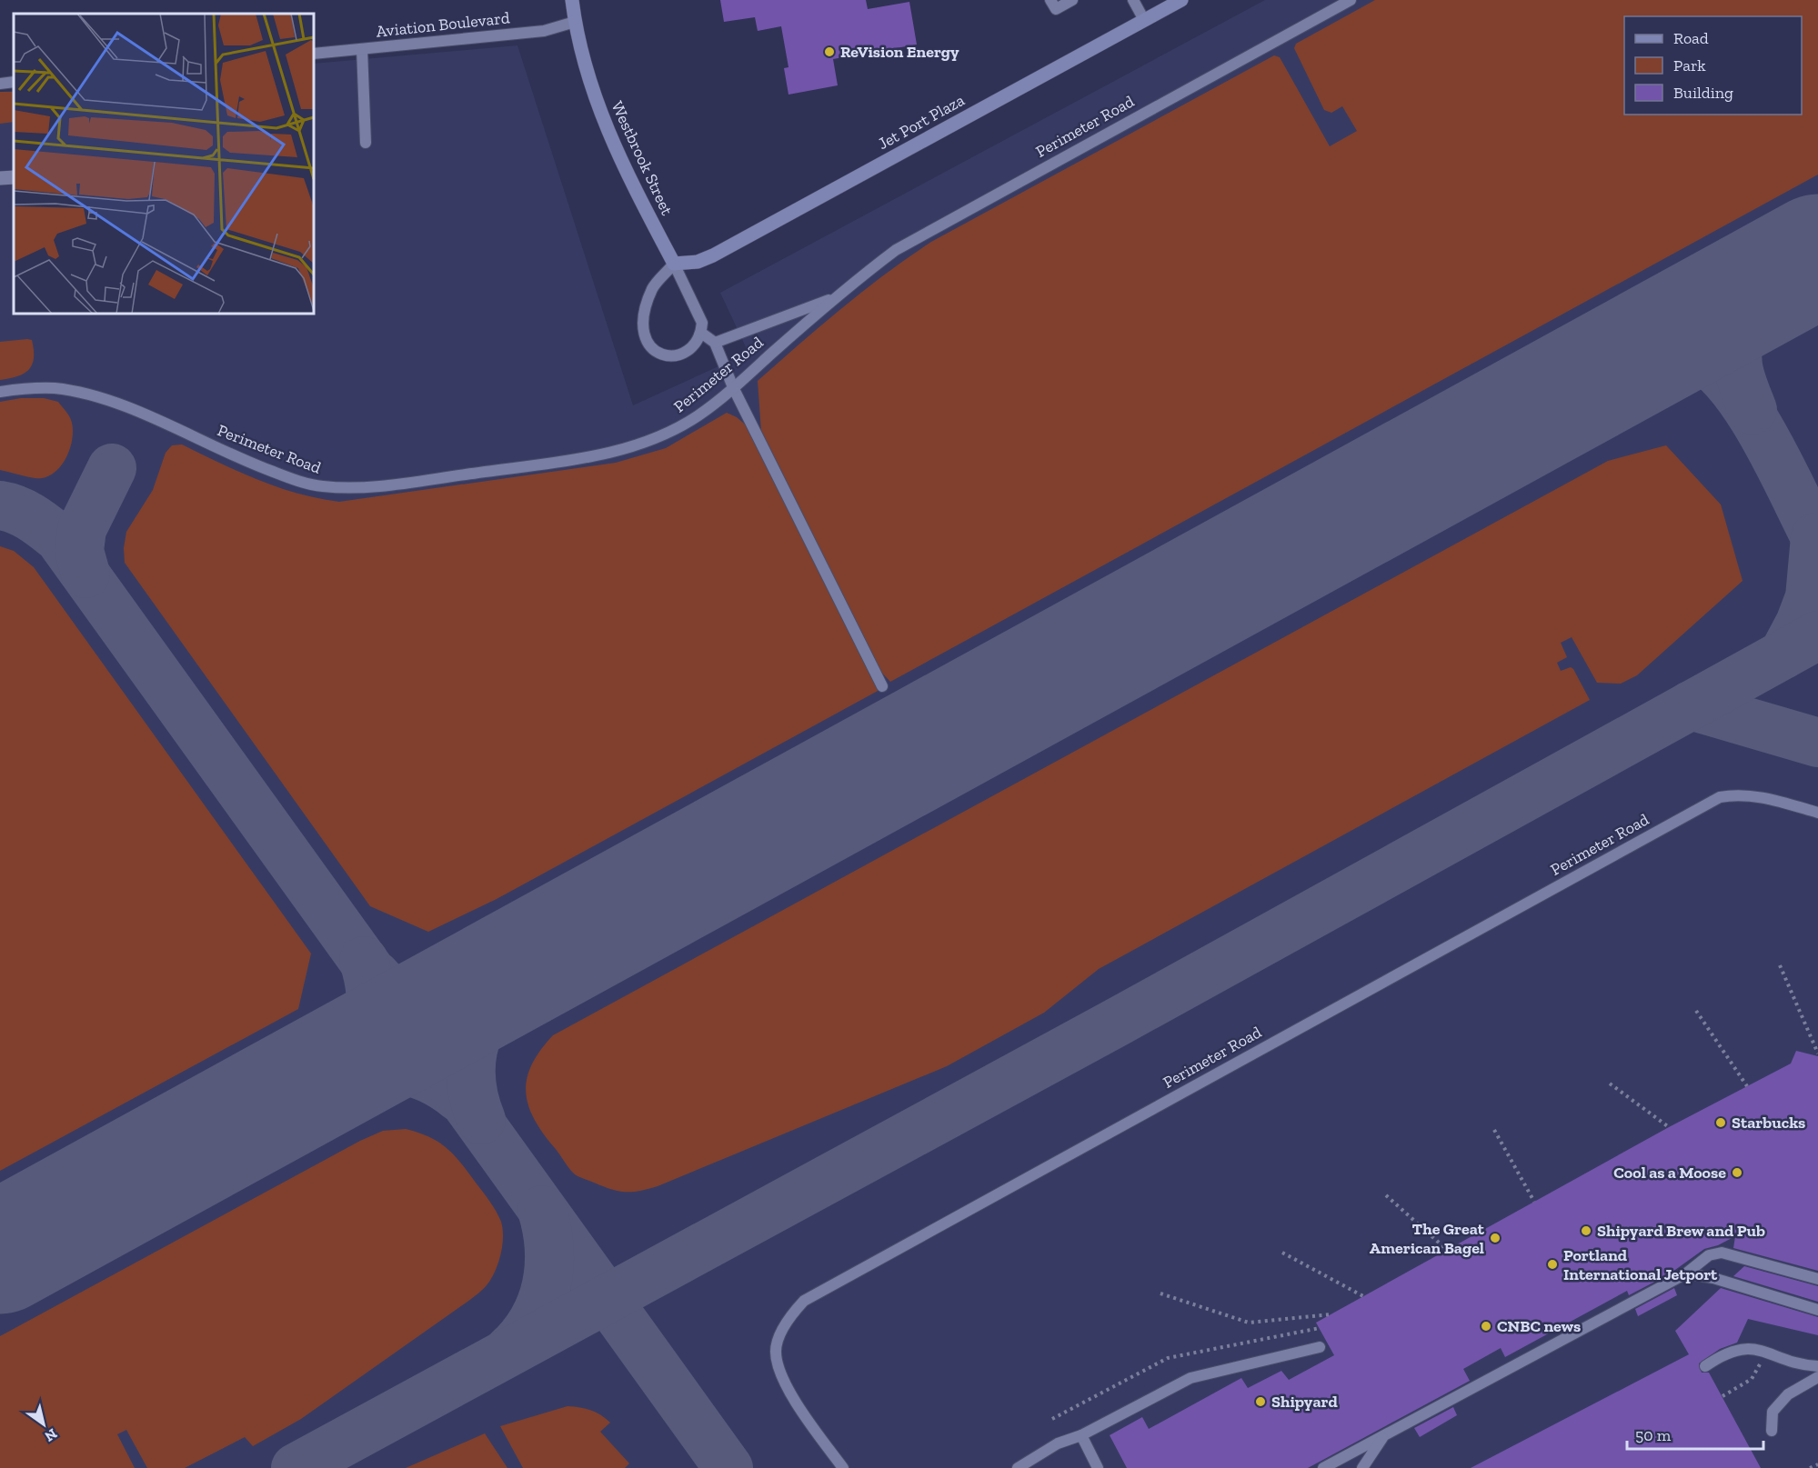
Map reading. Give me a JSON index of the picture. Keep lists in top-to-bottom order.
{
  "streets": {
    "street": ["Jet Port Plaza", "Westbrook Street"],
    "lane": ["Aviation Boulevard", "Perimeter Road"]
  },
  "crossings": [
    ["Aviation Boulevard", "Westbrook Street"],
    ["Jet Port Plaza", "Westbrook Street"]
  ],
  "places": [
    "ReVision Energy",
    "Starbucks",
    "Cool as a Moose",
    "Shipyard Brew and Pub",
    "The Great American Bagel",
    "Portland International Jetport",
    "CNBC news",
    "Shipyard"
  ],
  "legend": ["Road", "Park", "Building"],
  "scale_bar": "50 m",
  "north": "bottom right"
}
